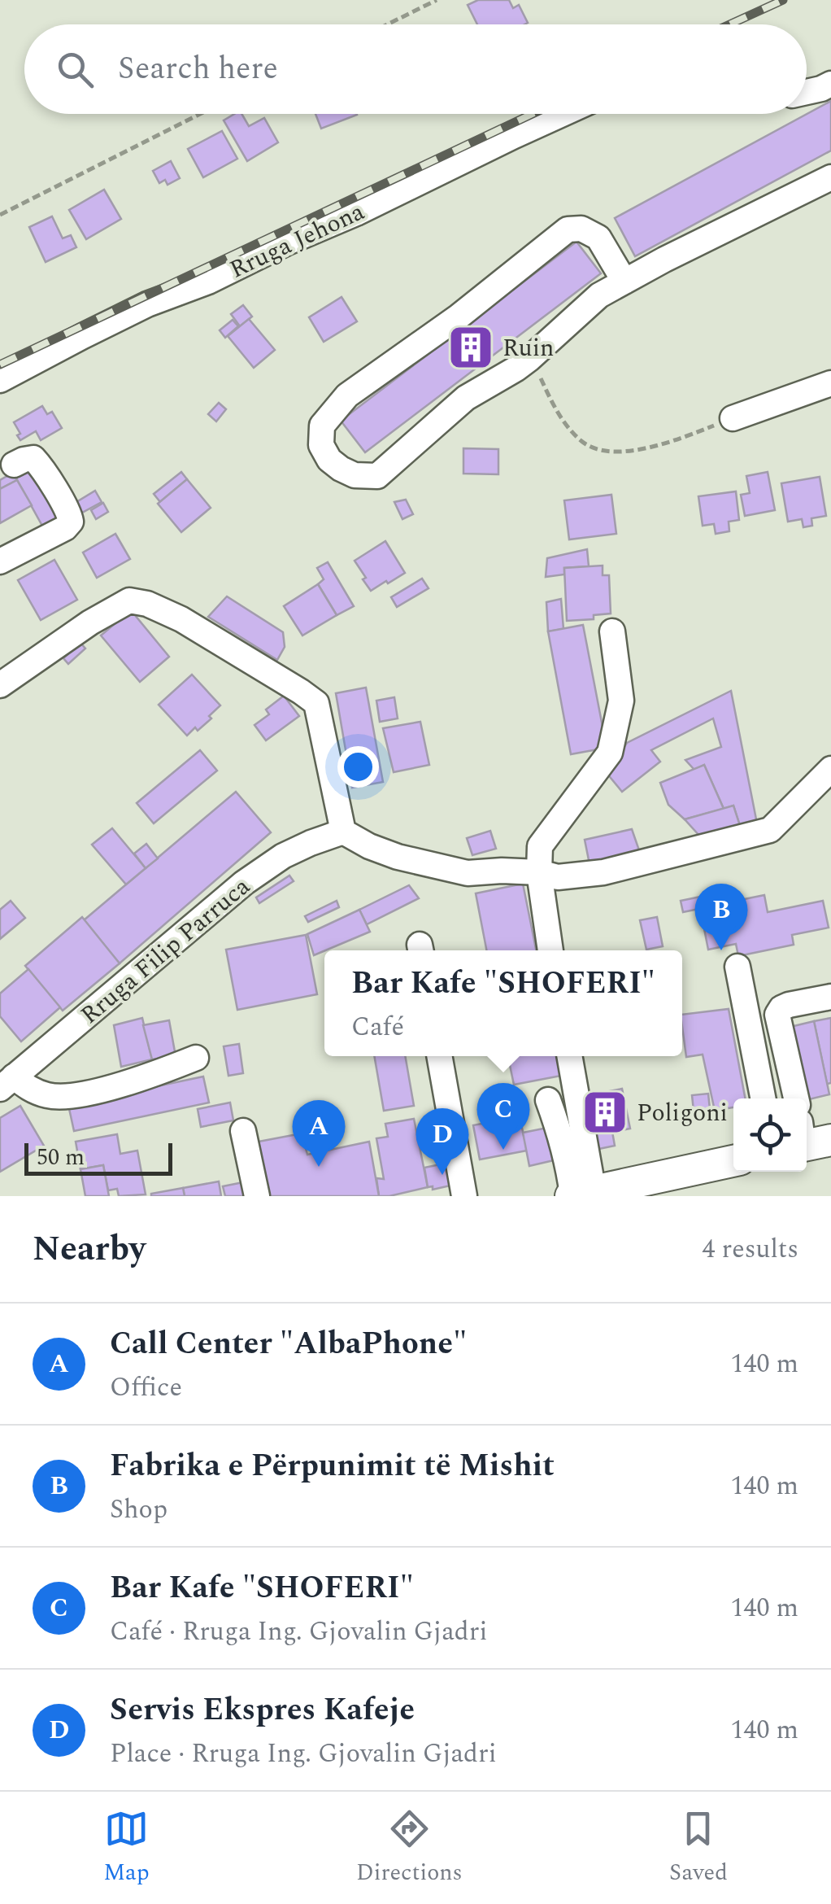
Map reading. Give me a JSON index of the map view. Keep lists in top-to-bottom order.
{
  "streets": {
    "street": ["Rruga Jehona", "Rruga Filip Parruca"]
  },
  "places": {
    "building": ["Ruin", "Poligoni"]
  },
  "scale_bar": "50 m",
  "page": {
    "search": "Search here",
    "pins": [
      "B",
      "C",
      "A",
      "D"
    ],
    "popup": ["Bar Kafe \"SHOFERI\"", "Café"],
    "scale": "50 m",
    "heading": ["Nearby", "4 results"],
    "list": [
      {
        "mark": "A",
        "name": "Call Center \"AlbaPhone\"",
        "note": "Office",
        "value": "140 m"
      },
      {
        "mark": "B",
        "name": "Fabrika e Përpunimit të Mishit",
        "note": "Shop",
        "value": "140 m"
      },
      {
        "mark": "C",
        "name": "Bar Kafe \"SHOFERI\"",
        "note": "Café · Rruga Ing. Gjovalin Gjadri",
        "value": "140 m"
      },
      {
        "mark": "D",
        "name": "Servis Ekspres Kafeje",
        "note": "Place · Rruga Ing. Gjovalin Gjadri",
        "value": "140 m"
      }
    ],
    "nav": ["Map", "Directions", "Saved"]
  }
}
